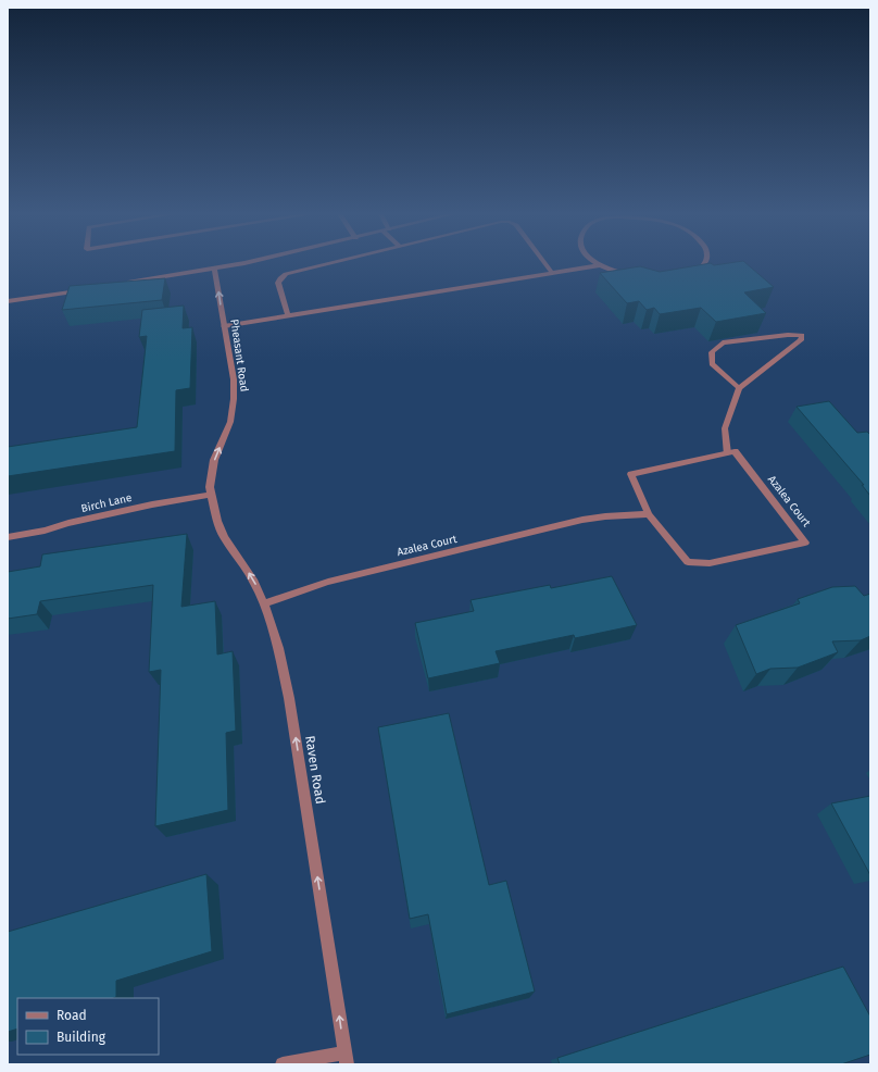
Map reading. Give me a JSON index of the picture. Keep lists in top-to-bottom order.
{
  "streets": {
    "street": [
      "Pheasant Road",
      "Azalea Court",
      "Birch Lane",
      "Raven Road"
    ]
  },
  "crossings": [
    ["Pheasant Road", "Birch Lane"],
    ["Pheasant Road", "Raven Road"],
    ["Azalea Court", "Raven Road"],
    ["Birch Lane", "Raven Road"]
  ],
  "one_way": ["Pheasant Road", "Raven Road"],
  "legend": ["Road", "Building"]
}
